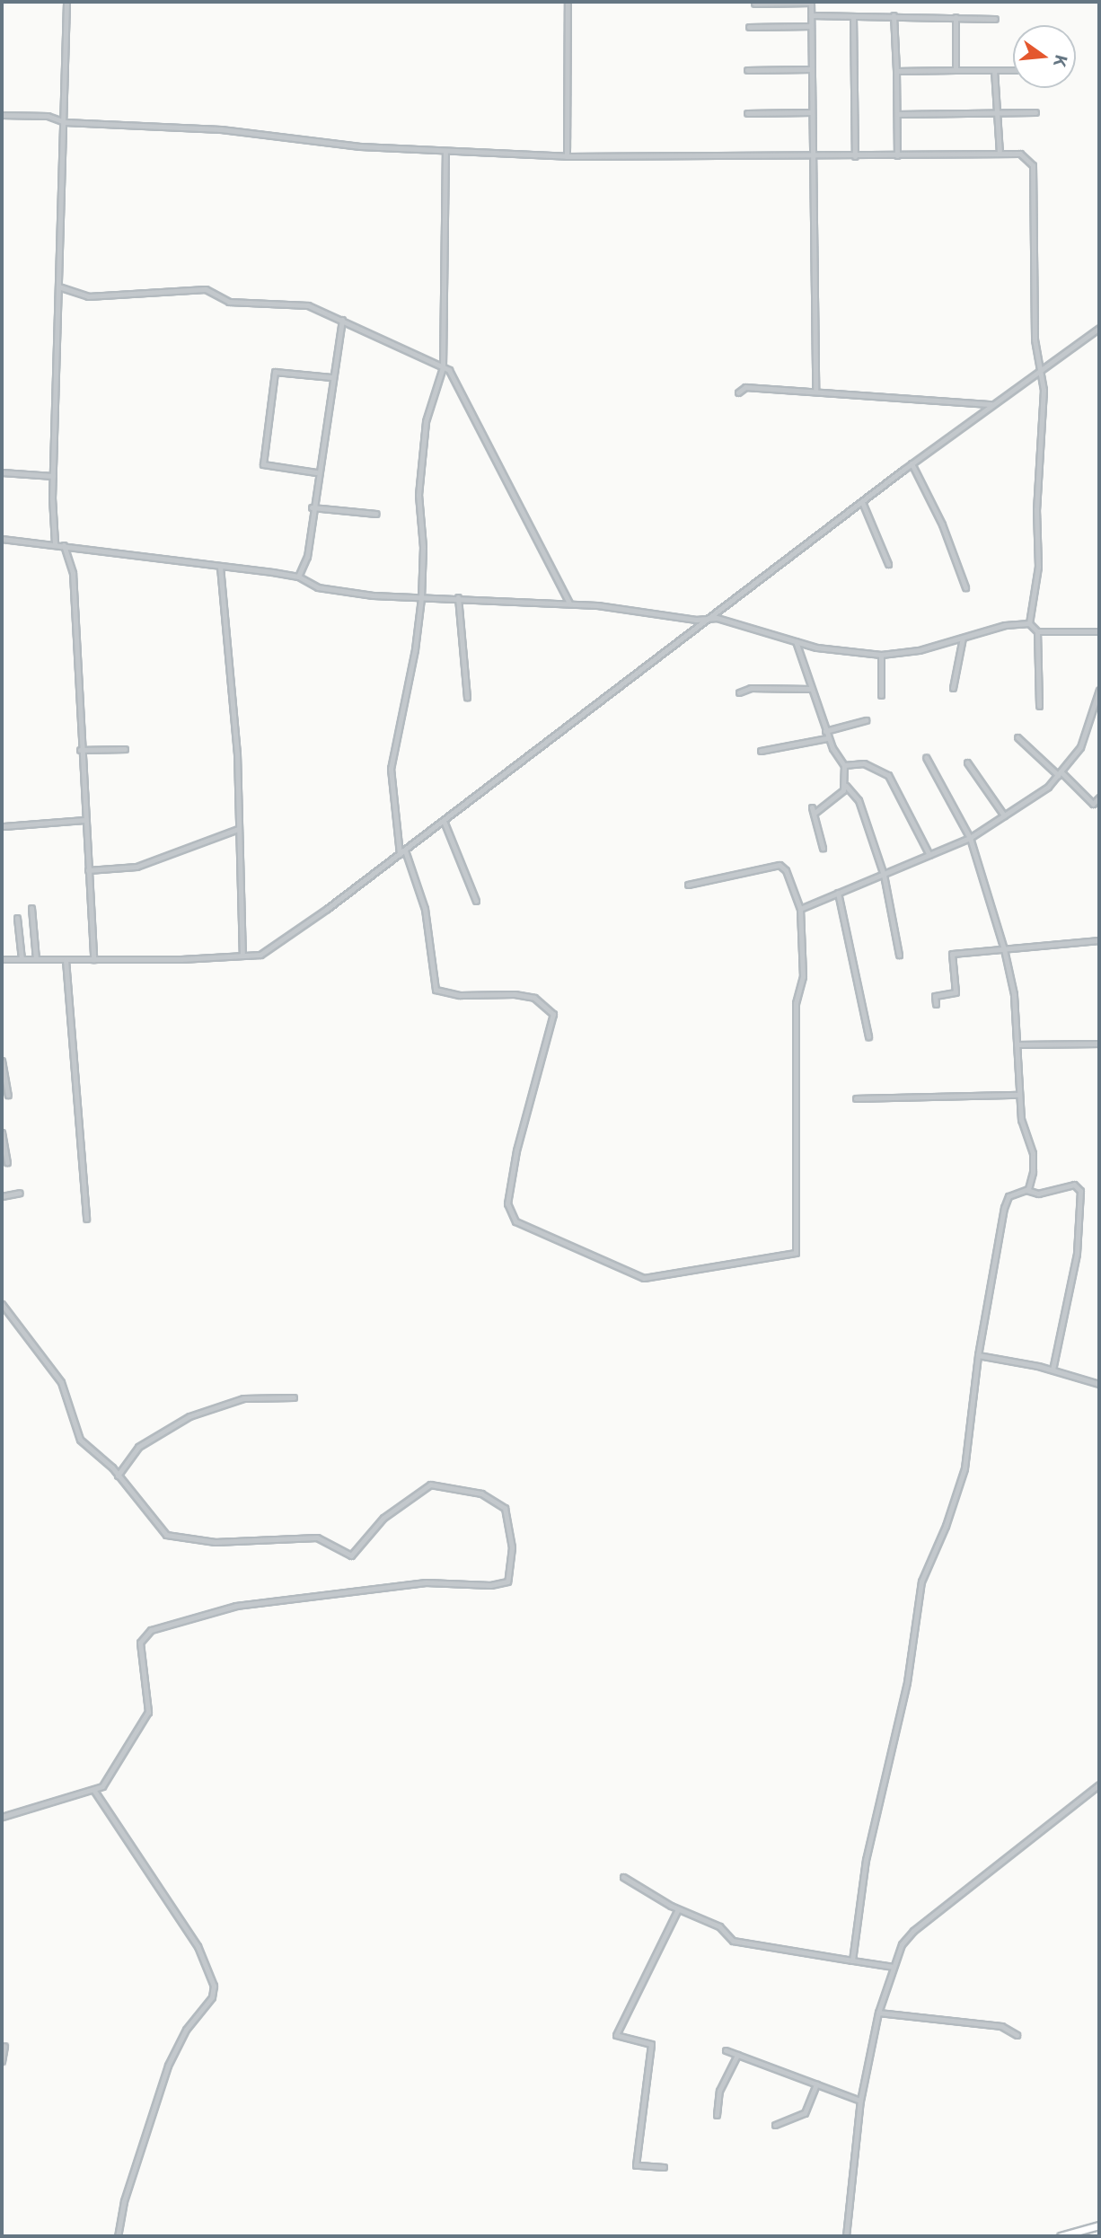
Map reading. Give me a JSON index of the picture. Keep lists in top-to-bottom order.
{
  "north": "right"
}
